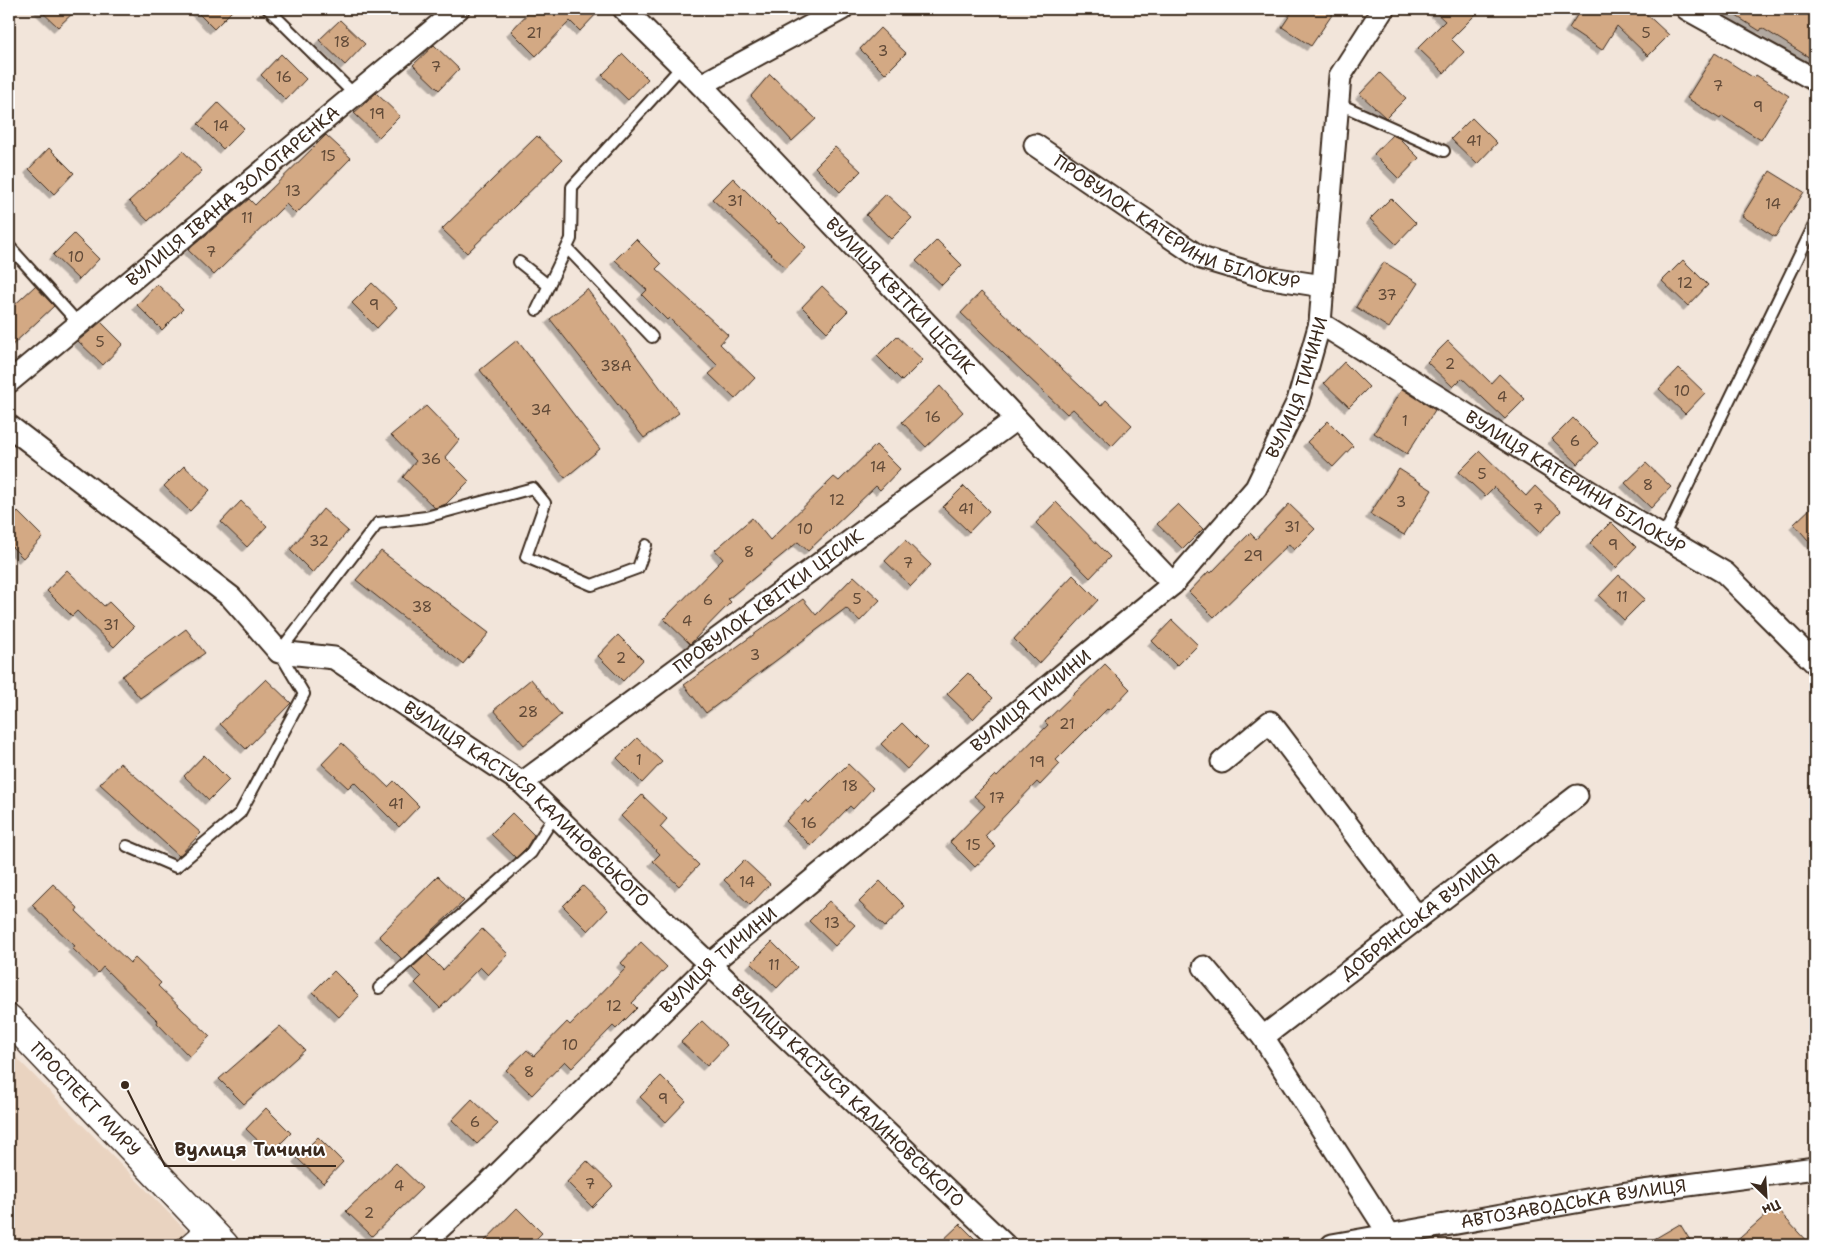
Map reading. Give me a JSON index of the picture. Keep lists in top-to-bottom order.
{
  "streets": {
    "main road": ["ПРОСПЕКТ МИРУ"],
    "street": [
      "ВУЛИЦЯ ІВАНА ЗОЛОТАРЕНКА",
      "ПРОВУЛОК КАТЕРИНИ БІЛОКУР",
      "ВУЛИЦЯ КВІТКИ ЦІСИК",
      "ВУЛИЦЯ ТИЧИНИ",
      "ВУЛИЦЯ КАТЕРИНИ БІЛОКУР",
      "ПРОВУЛОК КВІТКИ ЦІСИК",
      "ВУЛИЦЯ КАСТУСЯ КАЛИНОВСЬКОГО",
      "ДОБРЯНСЬКА ВУЛИЦЯ",
      "АВТОЗАВОДСЬКА ВУЛИЦЯ"
    ]
  },
  "crossings": [
    ["ПРОВУЛОК КАТЕРИНИ БІЛОКУР", "ВУЛИЦЯ ТИЧИНИ"],
    ["ВУЛИЦЯ КВІТКИ ЦІСИК", "ВУЛИЦЯ ТИЧИНИ"],
    ["ВУЛИЦЯ КВІТКИ ЦІСИК", "ПРОВУЛОК КВІТКИ ЦІСИК"],
    ["ВУЛИЦЯ ТИЧИНИ", "ВУЛИЦЯ КАТЕРИНИ БІЛОКУР"],
    ["ВУЛИЦЯ ТИЧИНИ", "ВУЛИЦЯ КАСТУСЯ КАЛИНОВСЬКОГО"],
    ["ПРОВУЛОК КВІТКИ ЦІСИК", "ВУЛИЦЯ КАСТУСЯ КАЛИНОВСЬКОГО"]
  ],
  "places": ["Вулиця Тичини"],
  "house_numbers": [
    "21",
    "5",
    "18",
    "3",
    "7",
    "16",
    "7",
    "9",
    "19",
    "14",
    "41",
    "15",
    "13",
    "31",
    "14",
    "11",
    "7",
    "10",
    "12",
    "37",
    "9",
    "5",
    "2",
    "38А",
    "10",
    "4",
    "34",
    "16",
    "1",
    "6",
    "36",
    "14",
    "5",
    "8",
    "12",
    "3",
    "41",
    "7",
    "31",
    "10",
    "32",
    "9",
    "8",
    "29",
    "7",
    "11",
    "5",
    "6",
    "38",
    "4",
    "31",
    "3",
    "2",
    "28",
    "21",
    "1",
    "19",
    "18",
    "17",
    "41",
    "16",
    "15",
    "14",
    "13",
    "11",
    "12",
    "10",
    "8",
    "9",
    "6",
    "7",
    "4",
    "2"
  ],
  "north": "bottom right"
}
